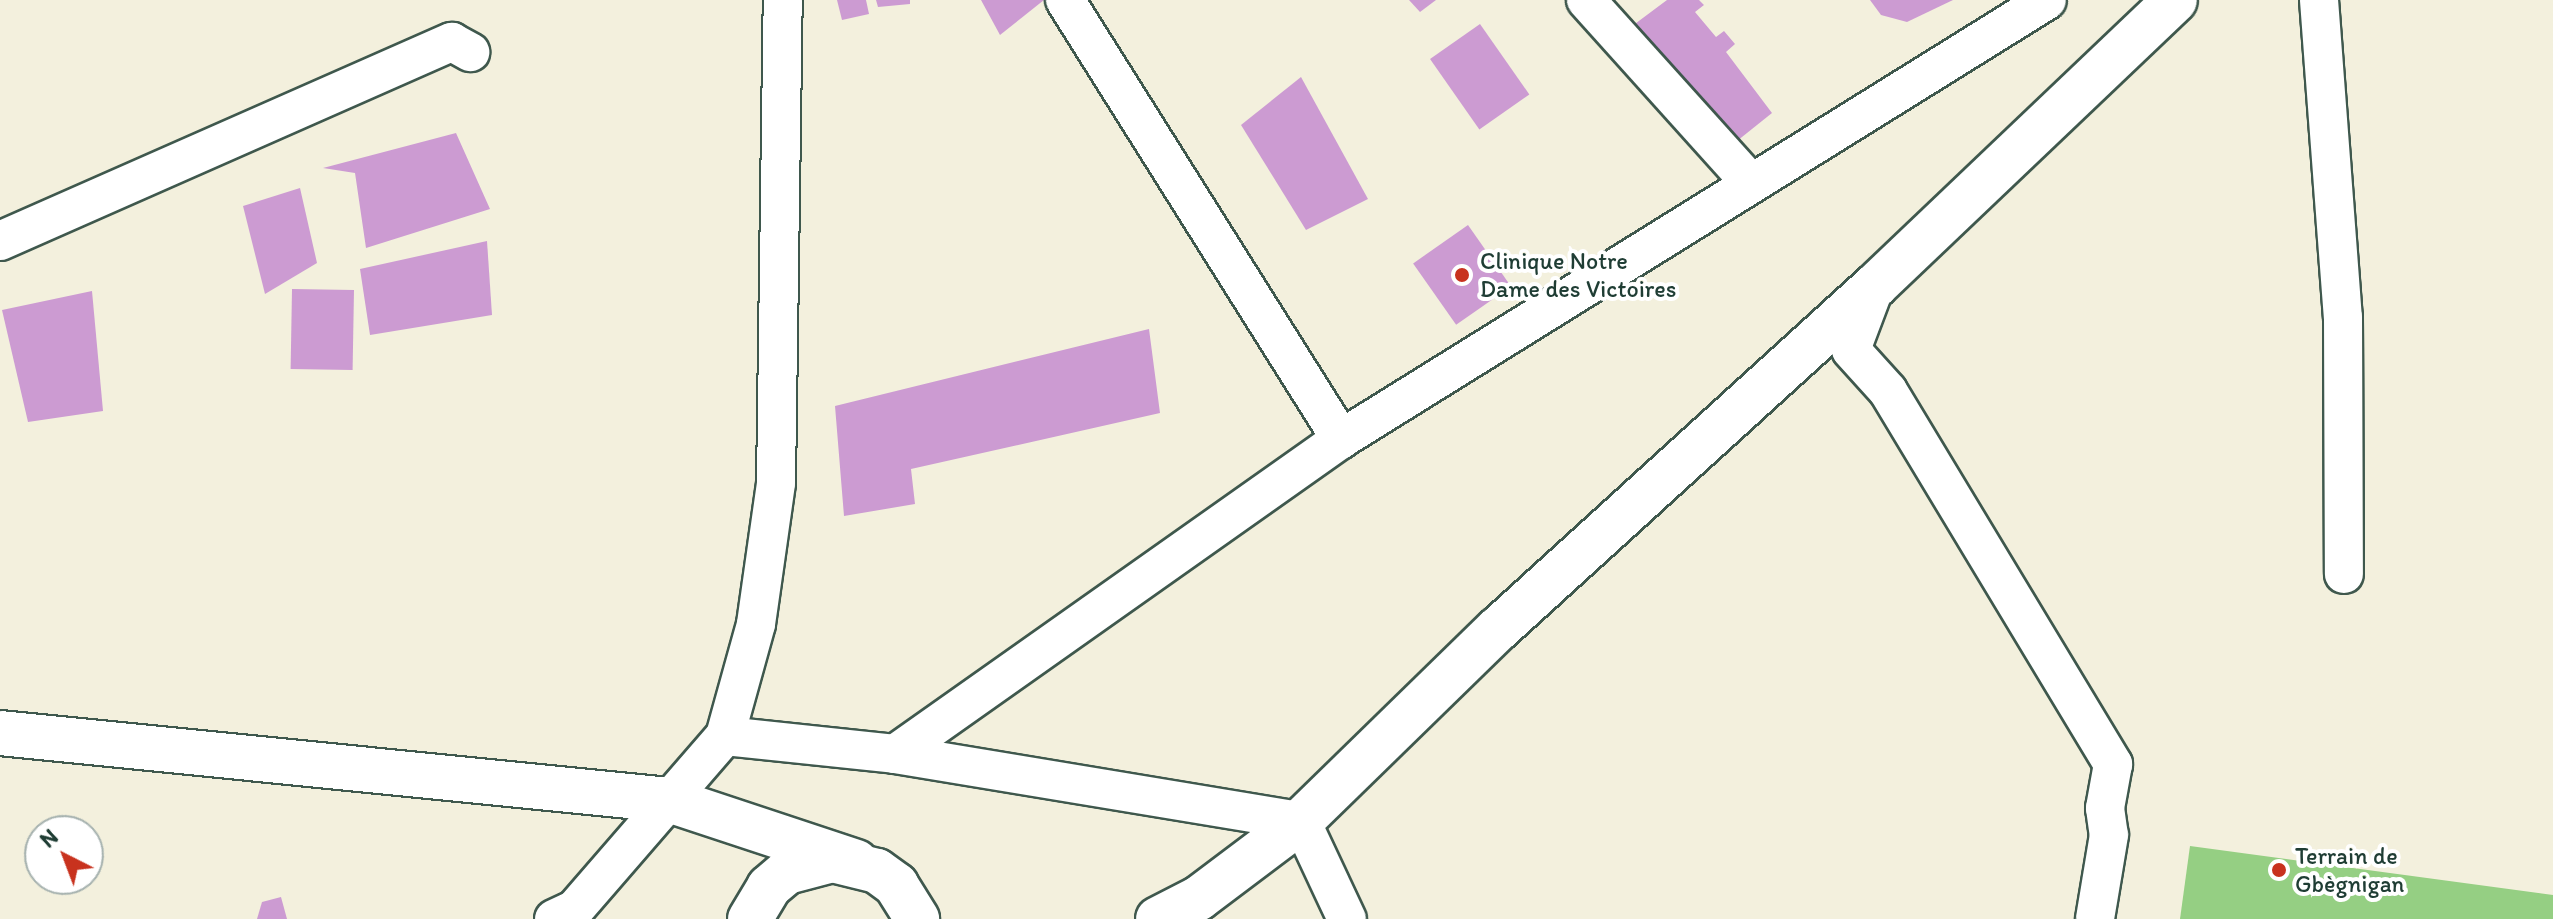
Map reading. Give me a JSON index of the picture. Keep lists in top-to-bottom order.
{
  "places": ["Clinique Notre Dame des Victoires", "Terrain de Gbègnigan"],
  "north": "top left"
}
